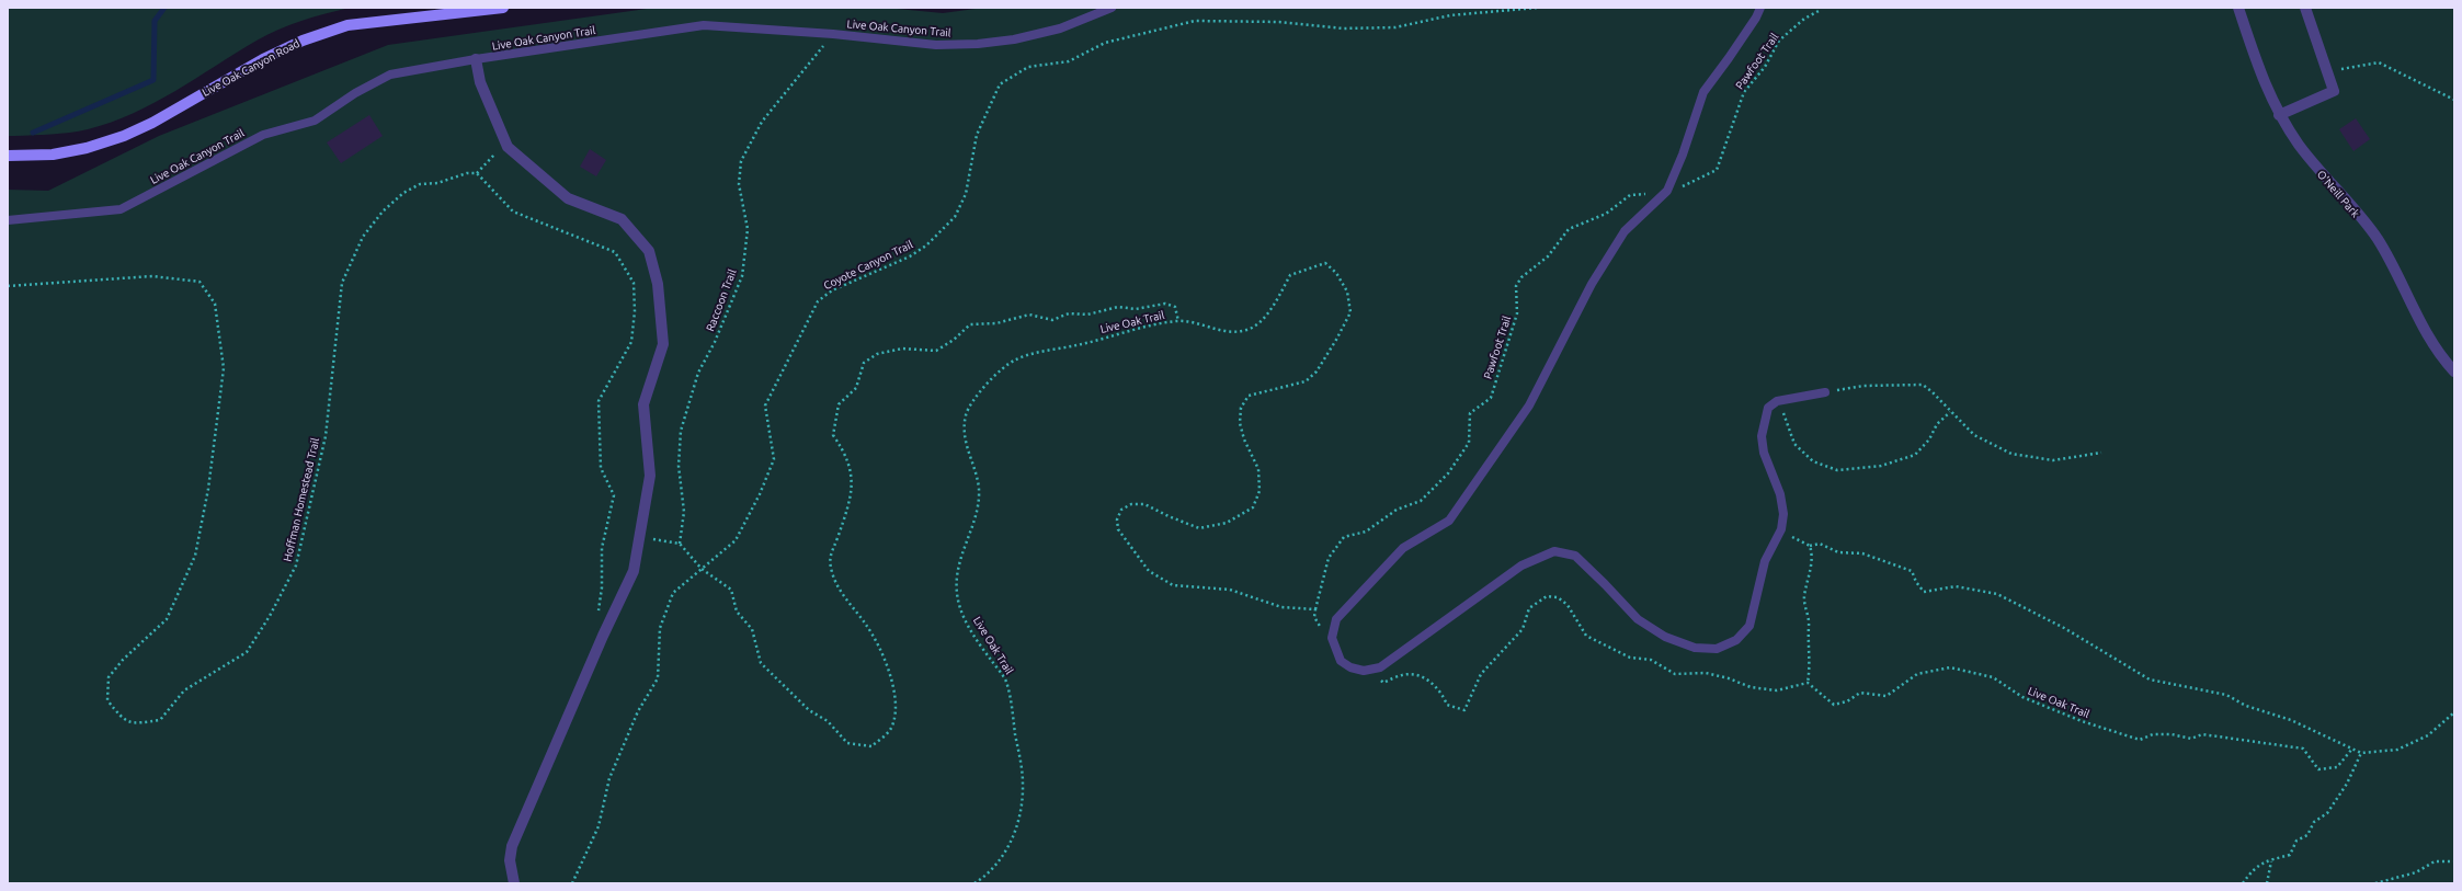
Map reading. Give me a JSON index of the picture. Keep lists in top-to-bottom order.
{
  "streets": {
    "main road": ["Live Oak Canyon Road"],
    "street": ["O'Neill Park"],
    "lane": ["Live Oak Canyon Trail"],
    "path": [
      "Pawfoot Trail",
      "Coyote Canyon Trail",
      "Raccoon Trail",
      "Live Oak Trail",
      "Hoffman Homestead Trail"
    ]
  },
  "crossings": [
    ["Live Oak Canyon Trail", "Raccoon Trail"],
    ["Pawfoot Trail", "Live Oak Trail"]
  ]
}
